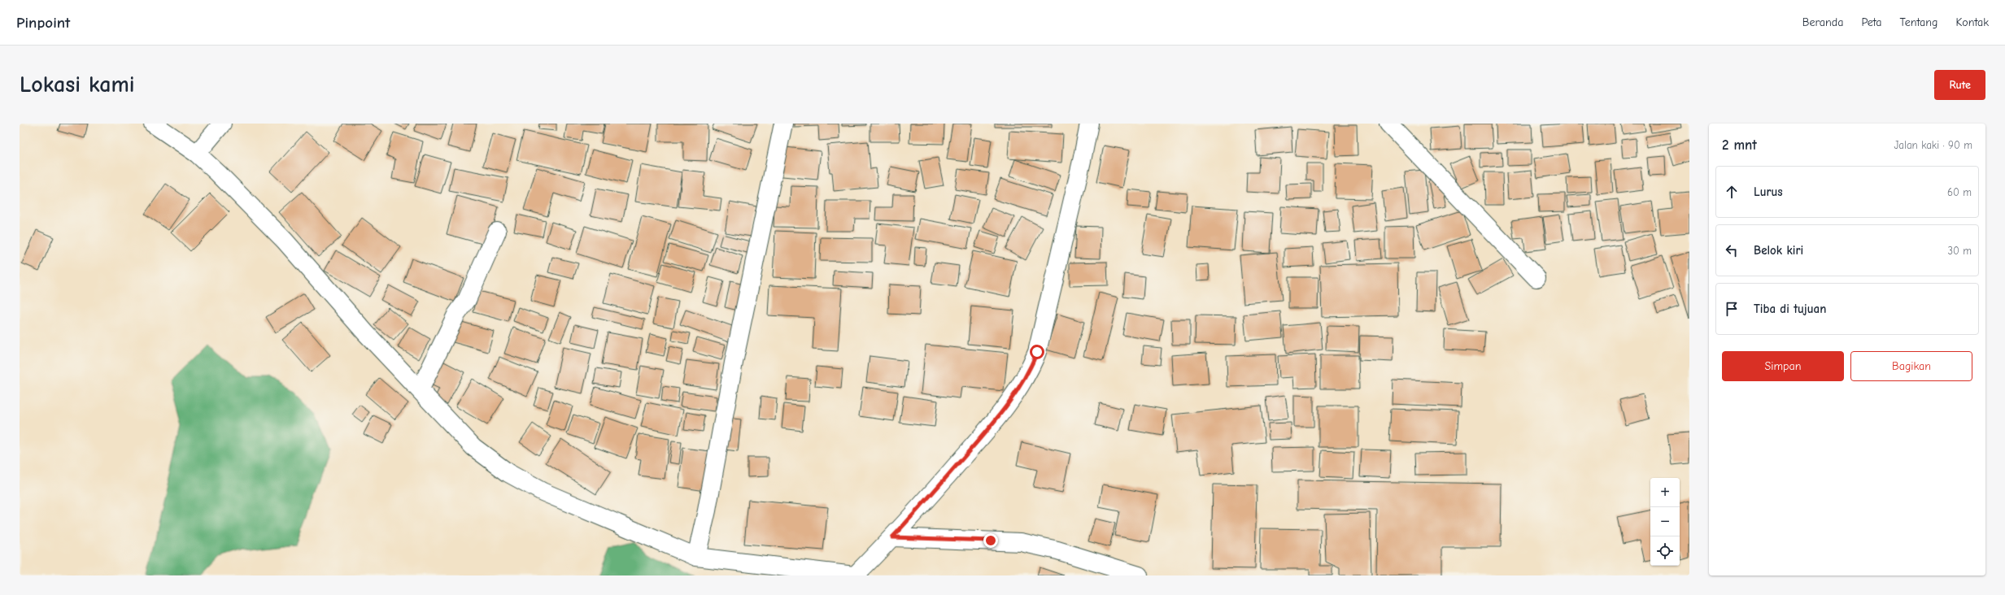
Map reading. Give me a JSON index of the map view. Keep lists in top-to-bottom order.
{
  "page": {
    "header": "Pinpoint",
    "nav": [
      "Beranda",
      "Peta",
      "Tentang",
      "Kontak"
    ],
    "buttons": [
      "Rute",
      ["Simpan", "Bagikan"]
    ],
    "title": "Lokasi kami",
    "heading": ["2 mnt", "Jalan kaki · 90 m"],
    "list": [
      ["Lurus", "60 m"],
      ["Belok kiri", "30 m"],
      "Tiba di tujuan"
    ],
    "map_buttons": ["+", "−"]
  }
}
